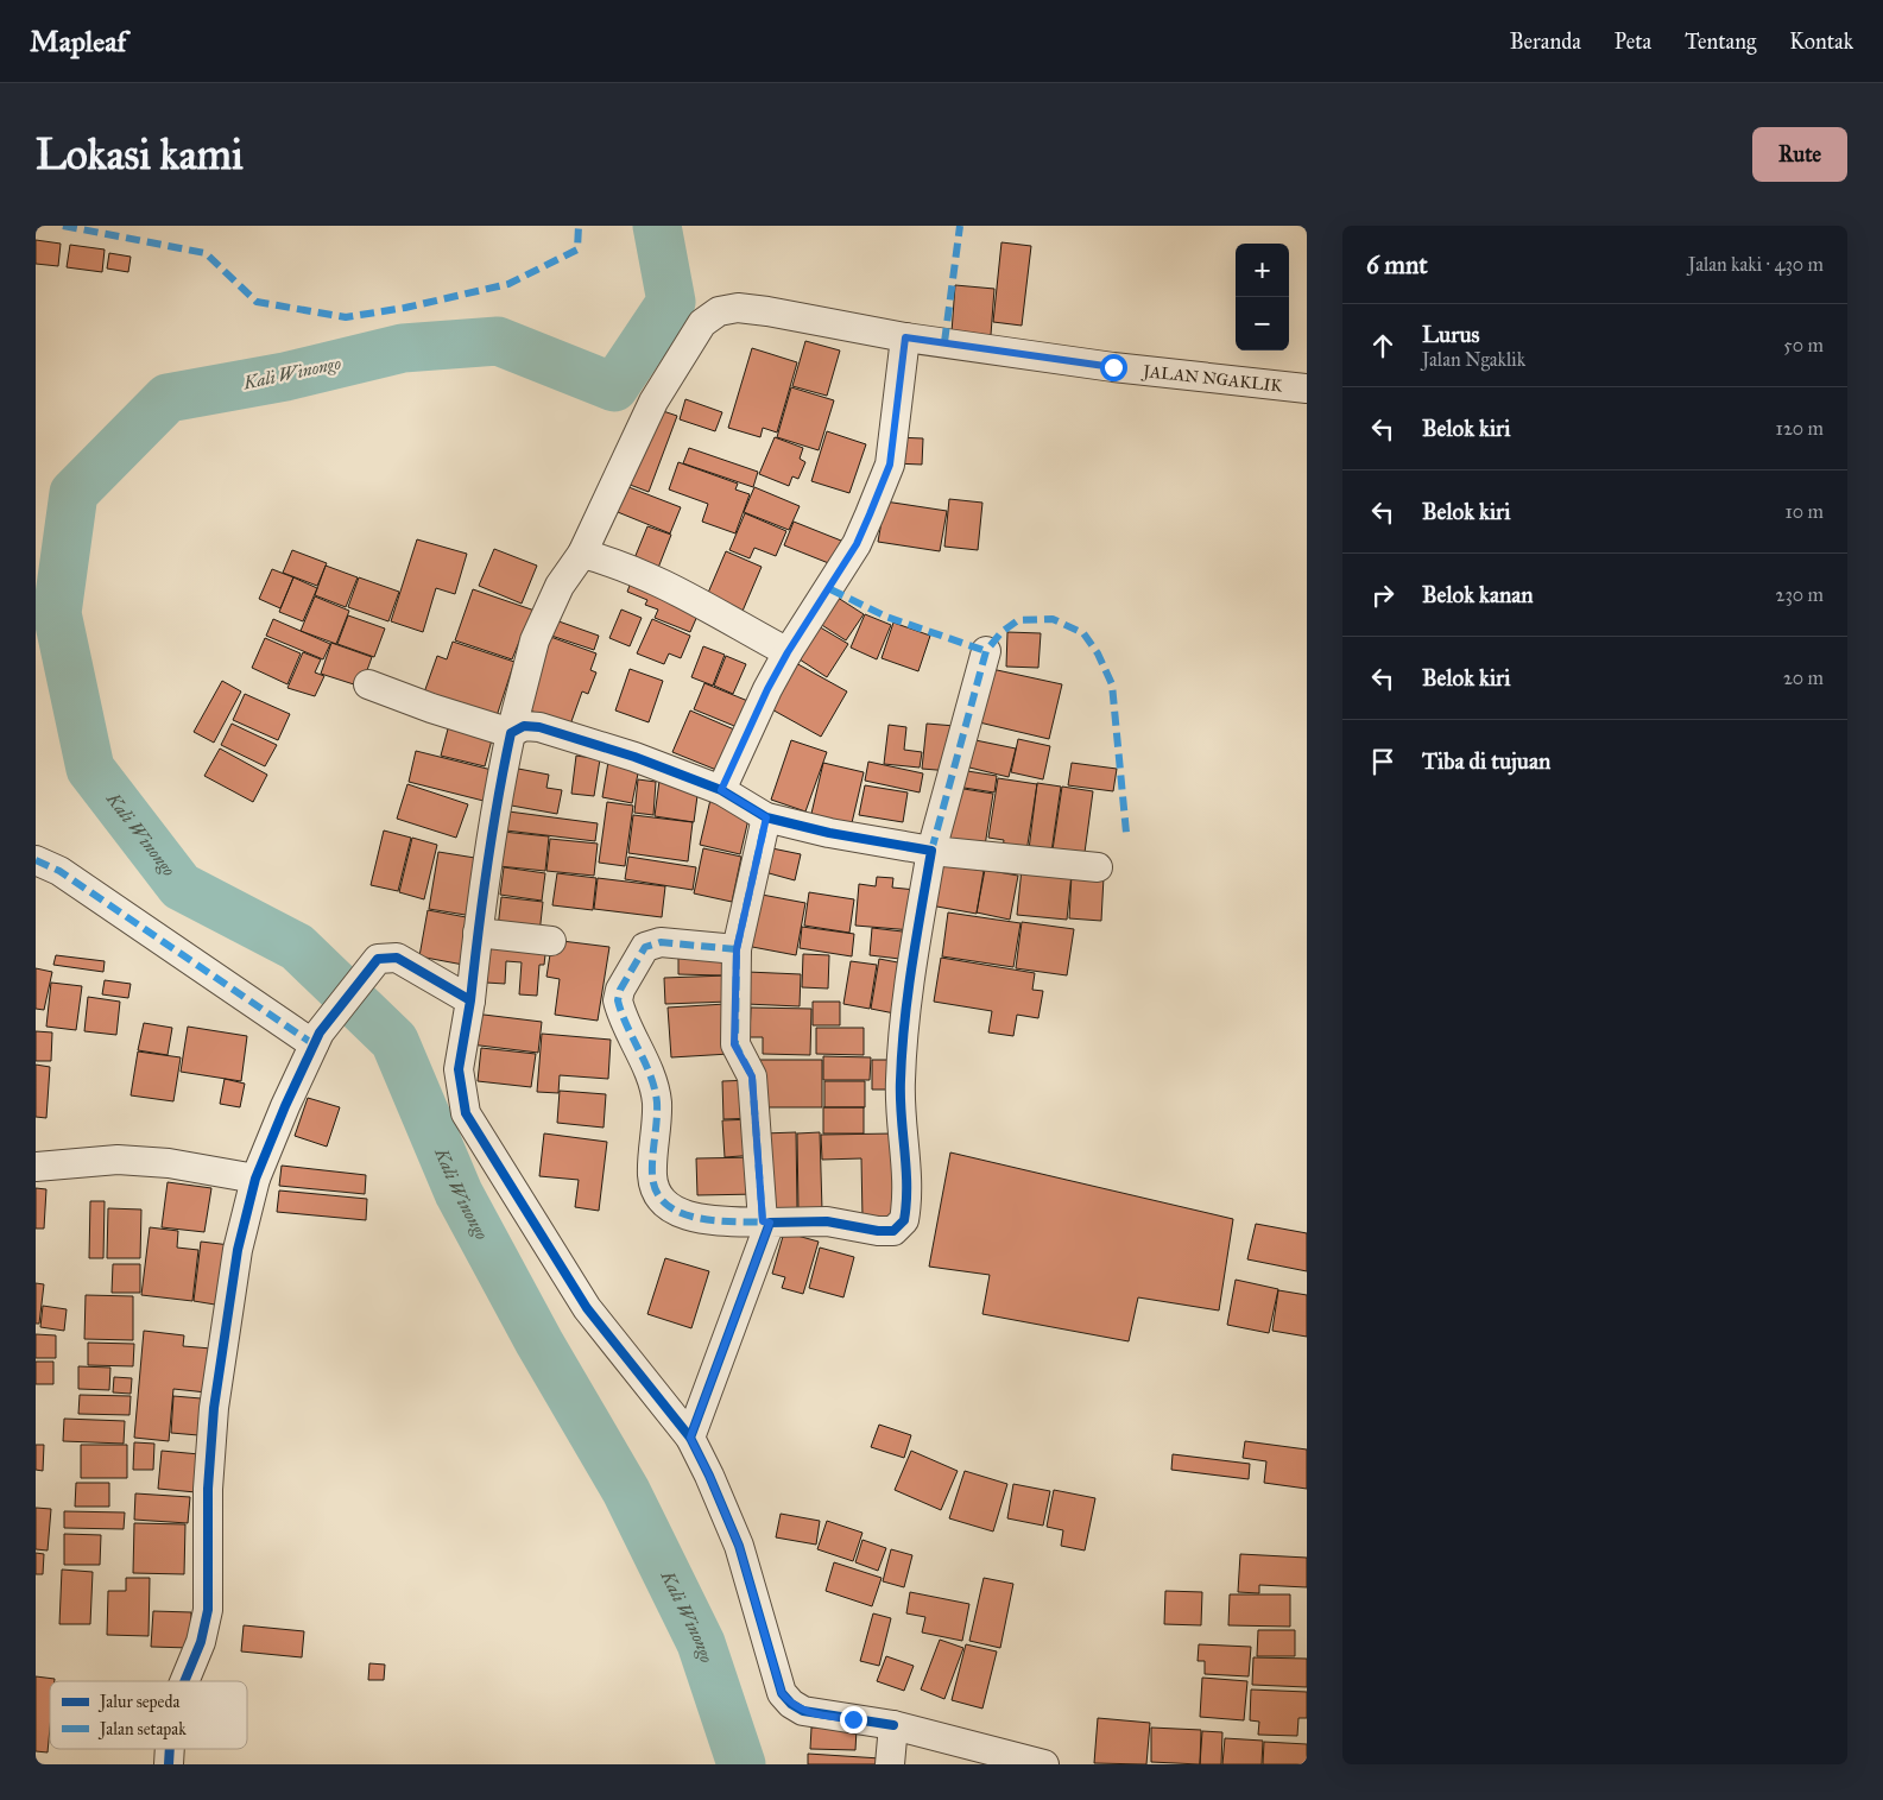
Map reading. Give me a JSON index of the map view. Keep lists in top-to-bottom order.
{
  "streets": {
    "street": ["JALAN NGAKLIK"]
  },
  "water": ["Kali Winongo"],
  "legend": ["Jalur sepeda", "Jalan setapak"],
  "page": {
    "header": "Mapleaf",
    "nav": [
      "Beranda",
      "Peta",
      "Tentang",
      "Kontak"
    ],
    "buttons": "Rute",
    "title": "Lokasi kami",
    "heading": ["6 mnt", "Jalan kaki · 430 m"],
    "map_buttons": ["+", "−"],
    "list": [
      ["Lurus", "Jalan Ngaklik", "50 m"],
      ["Belok kiri", "120 m"],
      ["Belok kiri", "10 m"],
      ["Belok kanan", "230 m"],
      ["Belok kiri", "20 m"],
      "Tiba di tujuan"
    ]
  }
}
